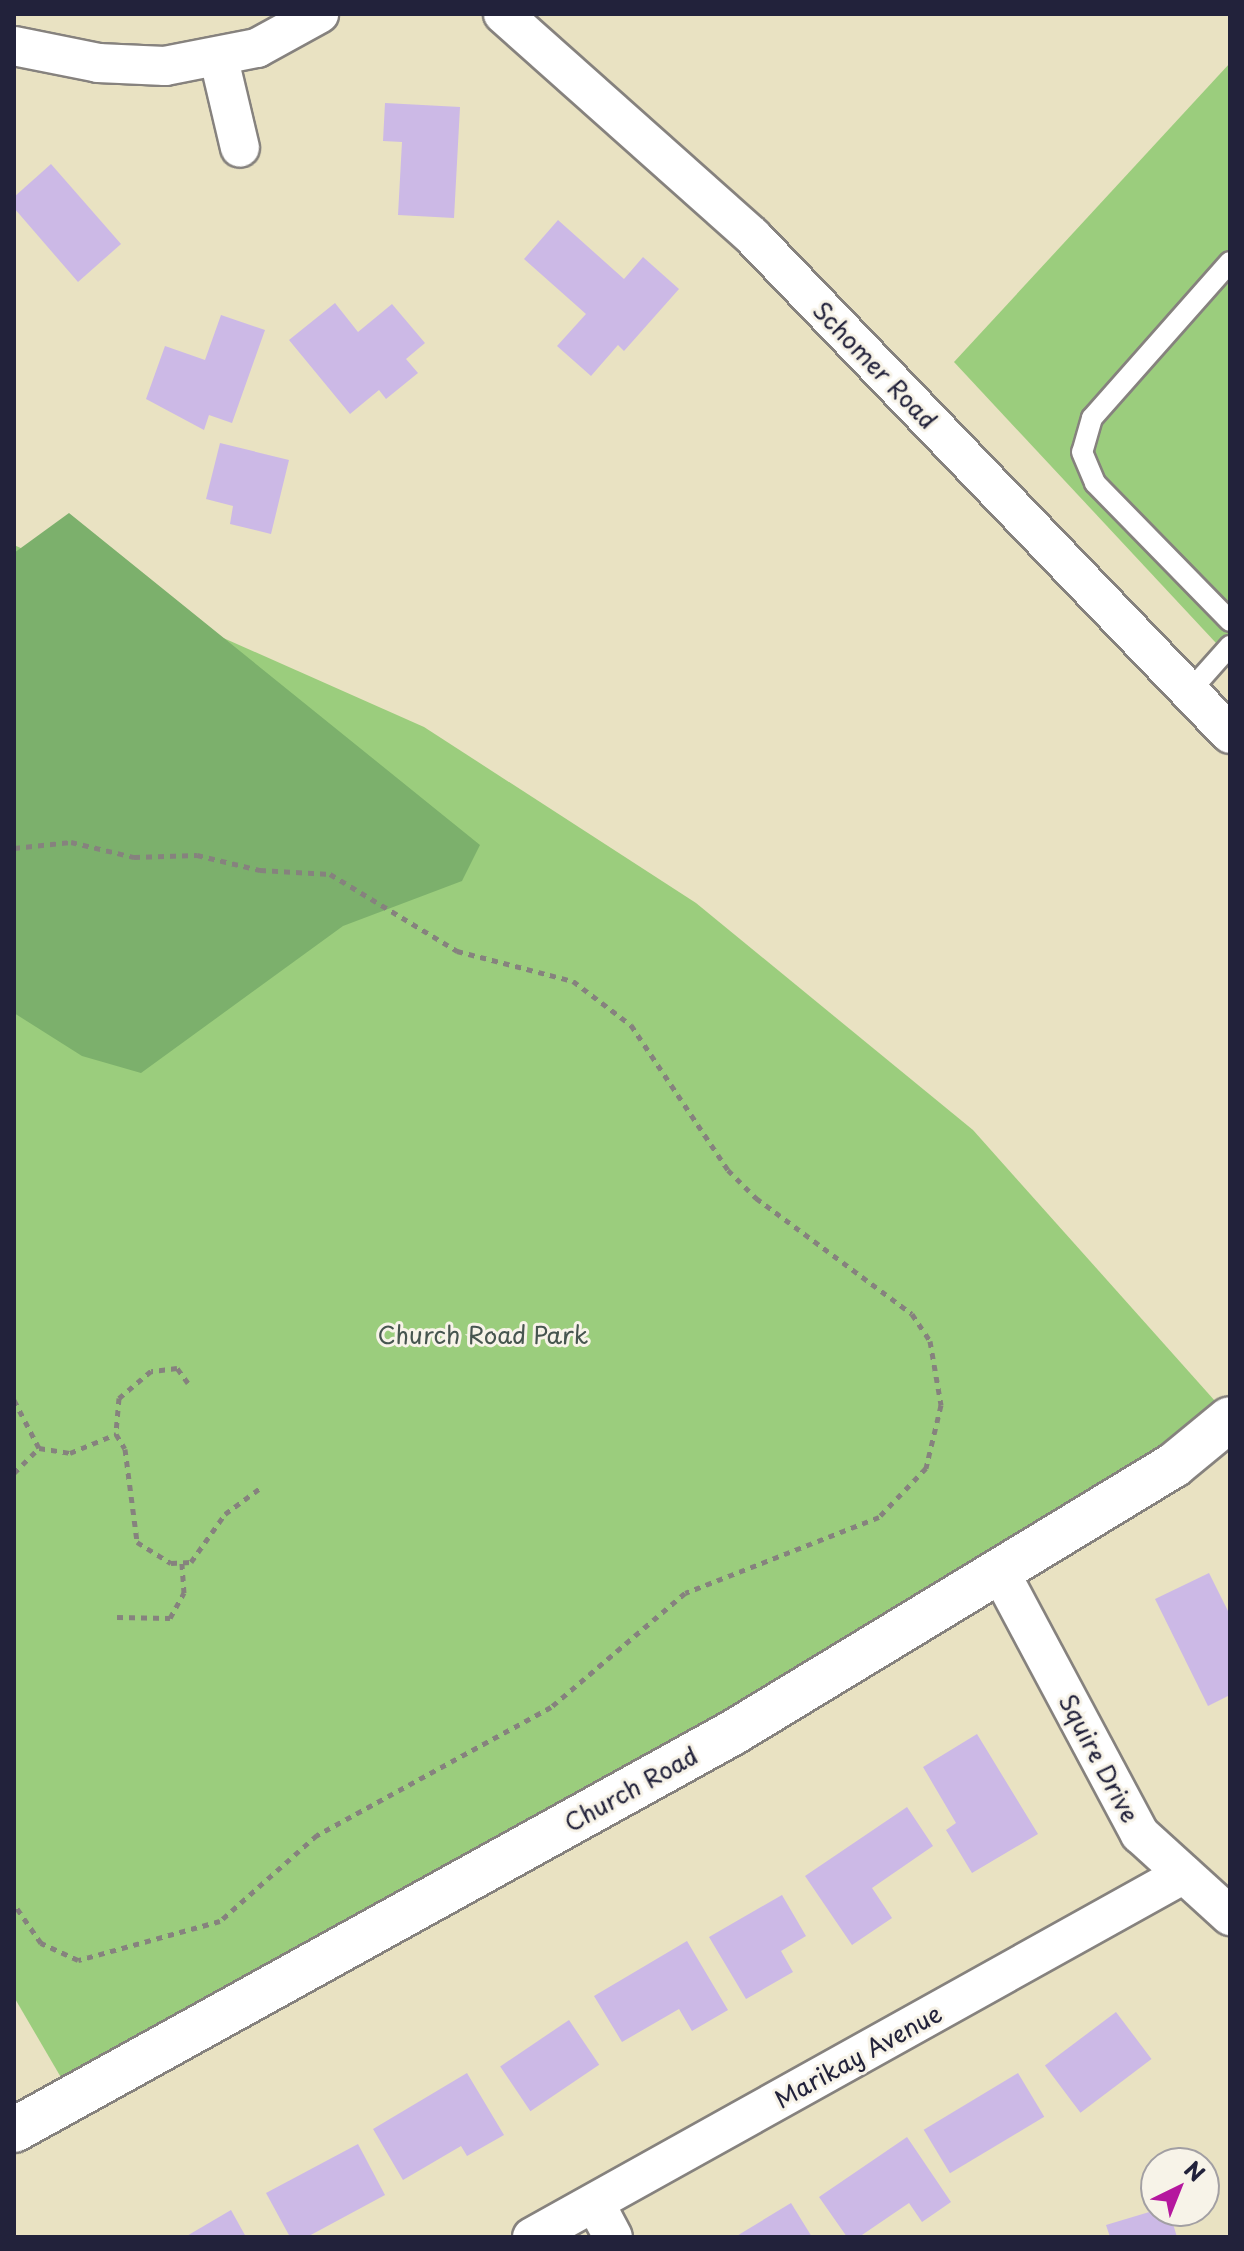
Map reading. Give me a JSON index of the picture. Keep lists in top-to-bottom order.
{
  "streets": {
    "street": [
      "Schomer Road",
      "Squire Drive",
      "Church Road",
      "Marikay Avenue"
    ]
  },
  "crossings": [
    ["Squire Drive", "Church Road"],
    ["Squire Drive", "Marikay Avenue"]
  ],
  "parks": ["Church Road Park"],
  "north": "top right"
}
